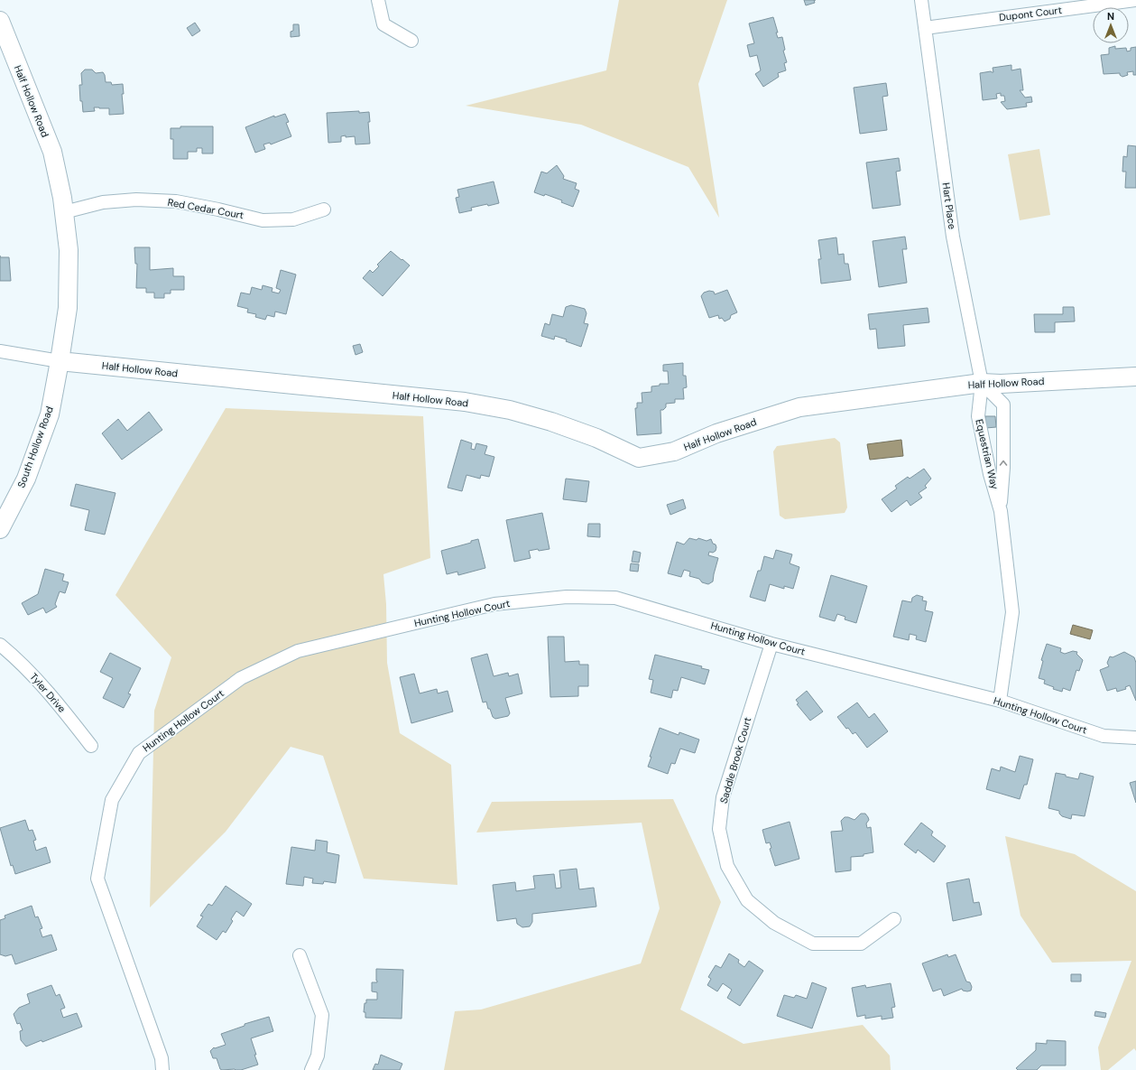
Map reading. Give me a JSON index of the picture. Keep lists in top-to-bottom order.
{
  "streets": {
    "street": [
      "Dupont Court",
      "Half Hollow Road",
      "Hart Place",
      "Red Cedar Court",
      "South Hollow Road",
      "Equestrian Way",
      "Hunting Hollow Court",
      "Tyler Drive",
      "Saddle Brook Court"
    ]
  },
  "crossings": [
    ["Dupont Court", "Hart Place"],
    ["Half Hollow Road", "Hart Place"],
    ["Half Hollow Road", "Red Cedar Court"],
    ["Half Hollow Road", "South Hollow Road"],
    ["Half Hollow Road", "Equestrian Way"],
    ["Hart Place", "Equestrian Way"],
    ["Equestrian Way", "Hunting Hollow Court"],
    ["Hunting Hollow Court", "Saddle Brook Court"]
  ],
  "north": "top"
}
